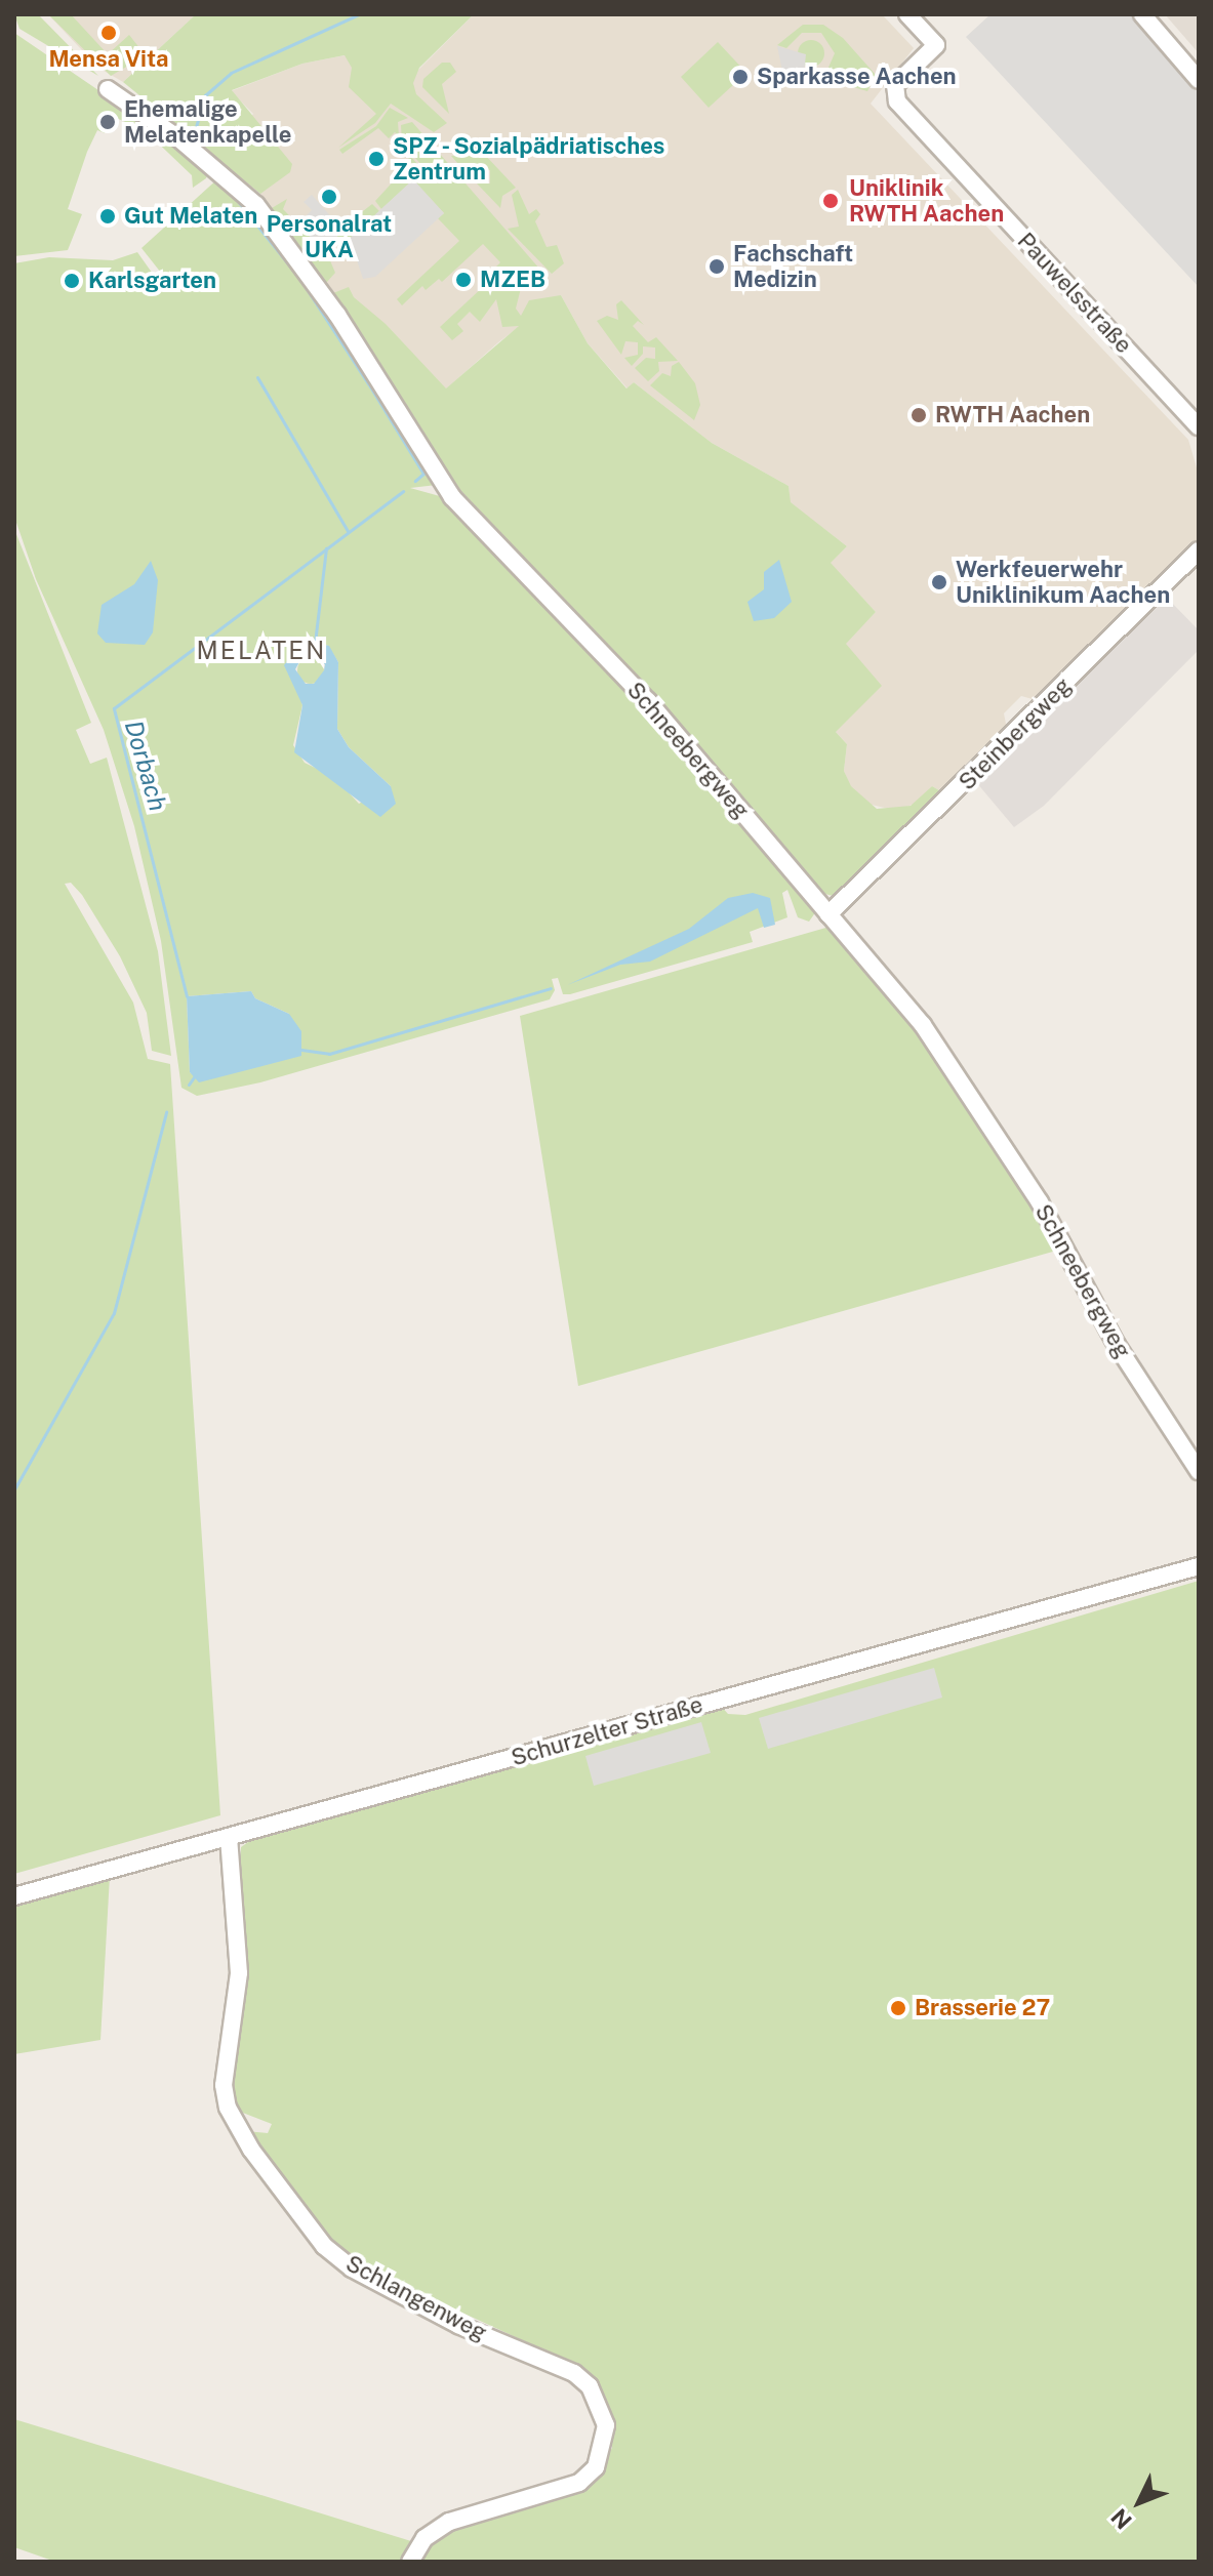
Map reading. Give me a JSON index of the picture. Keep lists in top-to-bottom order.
{
  "streets": {
    "street": [
      "Pauwelsstraße",
      "Steinbergweg",
      "Schneebergweg",
      "Schurzelter Straße",
      "Schlangenweg"
    ]
  },
  "crossings": [
    ["Steinbergweg", "Schneebergweg"],
    ["Schurzelter Straße", "Schlangenweg"]
  ],
  "districts": ["MELATEN"],
  "water": ["Dorbach"],
  "places": [
    "Mensa Vita",
    "Sparkasse Aachen",
    "Ehemalige Melatenkapelle",
    "SPZ - Sozialpädriatisches Zentrum",
    "Personalrat UKA",
    "Uniklinik RWTH Aachen",
    "Gut Melaten",
    "Fachschaft Medizin",
    "MZEB",
    "Karlsgarten",
    "RWTH Aachen",
    "Werkfeuerwehr Uniklinikum Aachen",
    "Brasserie 27"
  ],
  "north": "bottom left"
}
